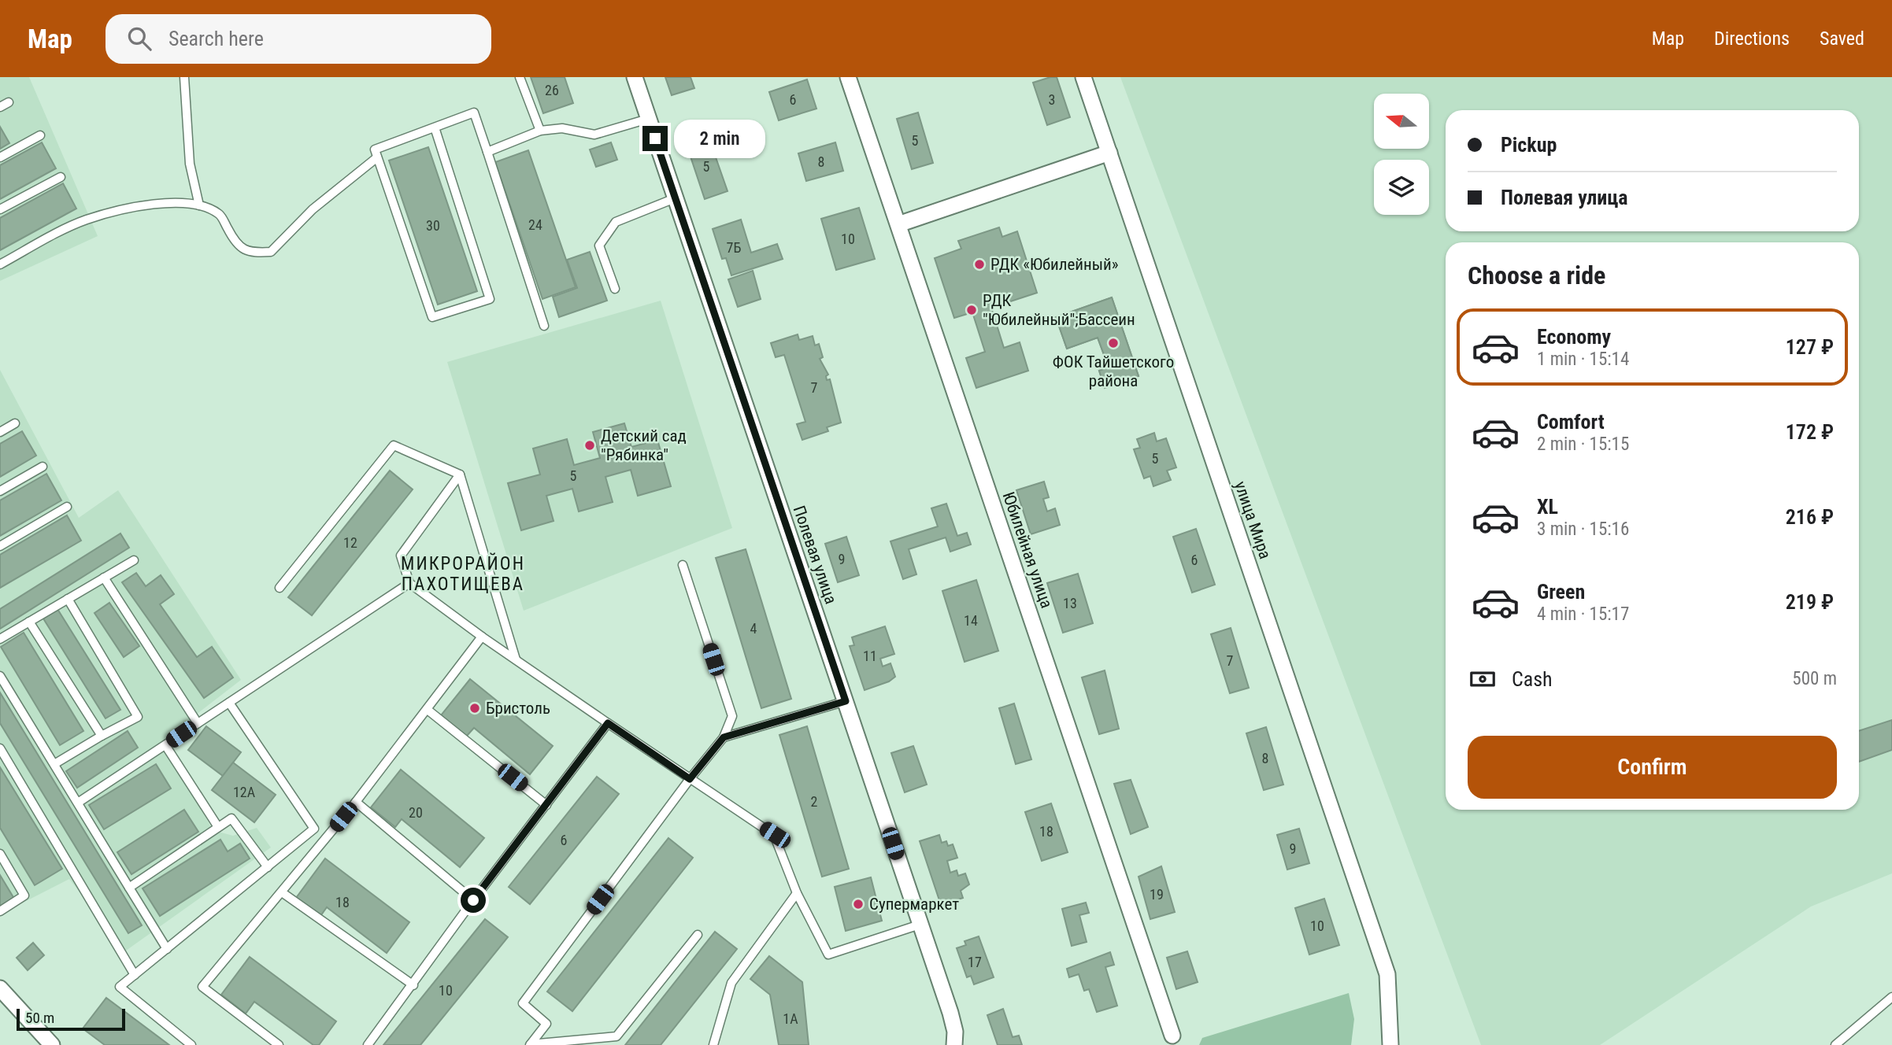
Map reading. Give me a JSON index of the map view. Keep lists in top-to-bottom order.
{
  "streets": {
    "street": ["улица Мира", "Юбилейная улица", "Полевая улица"]
  },
  "districts": ["МИКРОРАЙОН ПАХОТИЩЕВА"],
  "places": [
    "РДК «Юбилейный»",
    "РДК \"Юбилейный\";Бассеин",
    "ФОК Тайшетского района",
    "Детский сад \"Рябинка\"",
    "Бристоль",
    "Супермаркет"
  ],
  "house_numbers": [
    "26",
    "6",
    "3",
    "5",
    "8",
    "5",
    "24",
    "30",
    "10",
    "7Б",
    "7",
    "5",
    "5",
    "12",
    "9",
    "6",
    "13",
    "14",
    "4",
    "11",
    "7",
    "8",
    "12А",
    "2",
    "20",
    "18",
    "6",
    "9",
    "19",
    "18",
    "10",
    "17",
    "10",
    "1А"
  ],
  "scale_bar": "50 m",
  "north": "left",
  "page": {
    "header": "Map",
    "search": "Search here",
    "nav": ["Map", "Directions", "Saved"],
    "banner": ["Pickup", "Полевая улица"],
    "bubble": "2 min",
    "heading": "Choose a ride",
    "list": [
      {
        "name": "Economy",
        "note": "1 min · 15:14",
        "value": "127 ₽"
      },
      {
        "name": "Comfort",
        "note": "2 min · 15:15",
        "value": "172 ₽"
      },
      {
        "name": "XL",
        "note": "3 min · 15:16",
        "value": "216 ₽"
      },
      {
        "name": "Green",
        "note": "4 min · 15:17",
        "value": "219 ₽"
      }
    ],
    "pay": ["Cash", "500 m"],
    "buttons": "Confirm",
    "scale": "50 m"
  }
}
